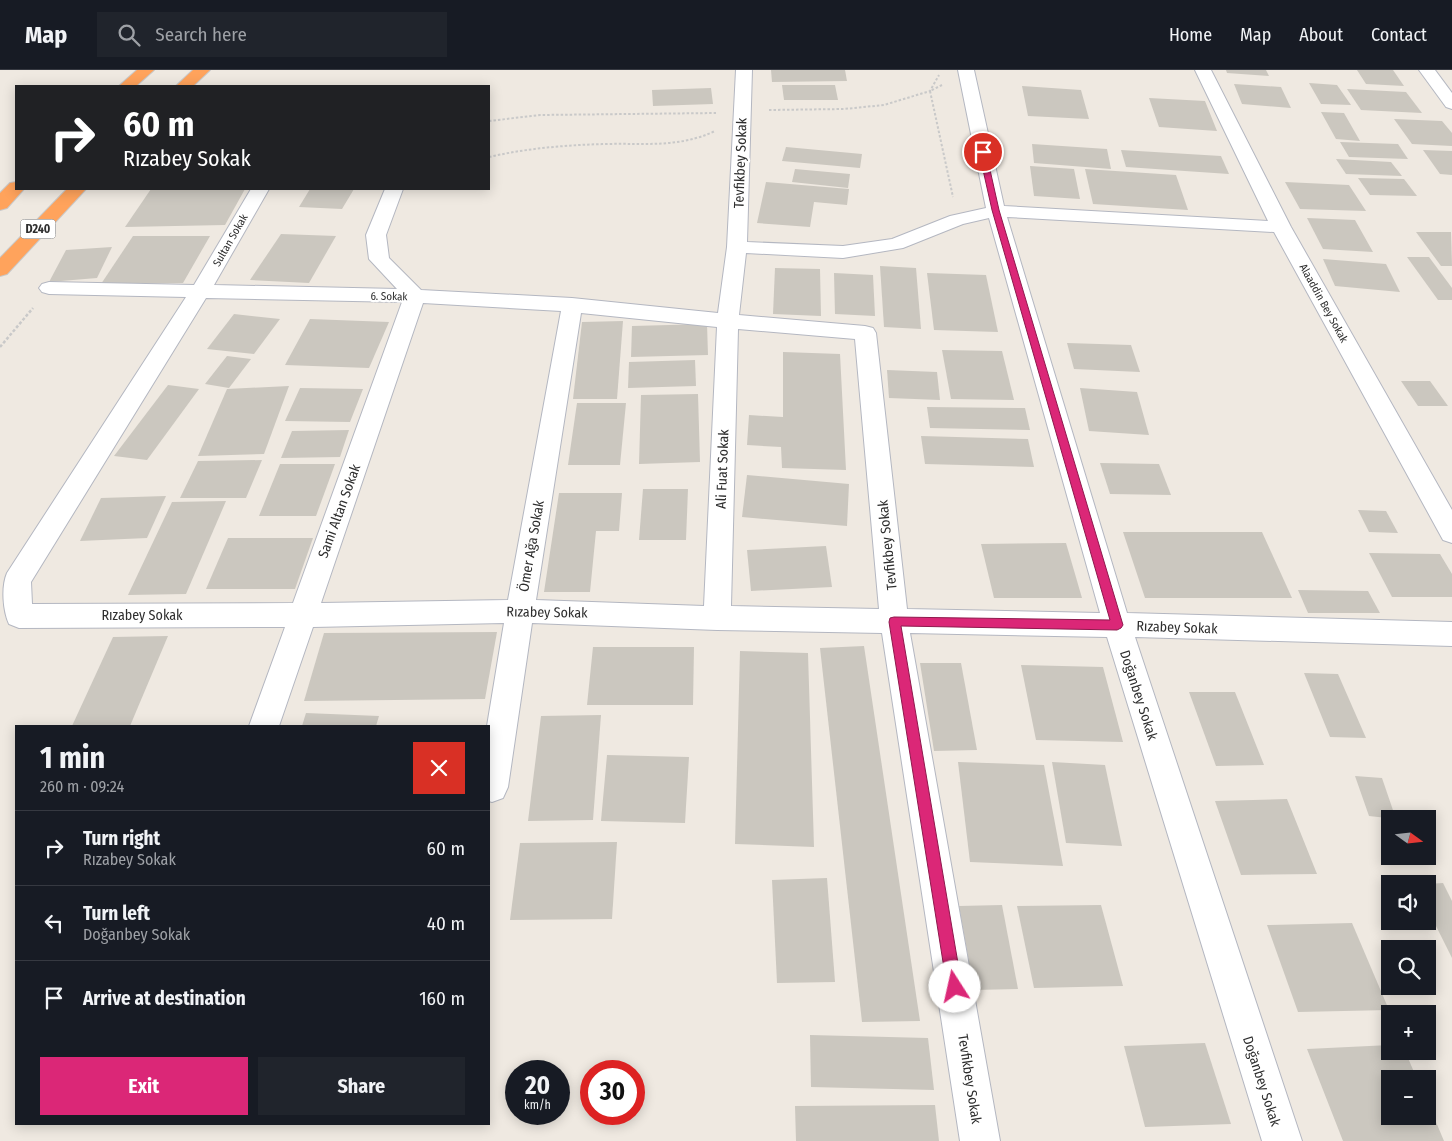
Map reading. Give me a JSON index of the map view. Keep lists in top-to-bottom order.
{
  "streets": {
    "highway": ["D240"],
    "street": [
      "Tevfikbey Sokak",
      "Sultan Sokak",
      "6. Sokak",
      "Alaaddin Bey Sokak",
      "Ali Fuat Sokak",
      "Sami Altan Sokak",
      "Ömer Ağa Sokak",
      "Rızabey Sokak",
      "Doğanbey Sokak"
    ]
  },
  "crossings": [
    ["Tevfikbey Sokak", "6. Sokak"],
    ["Tevfikbey Sokak", "Ali Fuat Sokak"],
    ["Tevfikbey Sokak", "Rızabey Sokak"],
    ["Sultan Sokak", "6. Sokak"],
    ["Sultan Sokak", "Rızabey Sokak"],
    ["6. Sokak", "Ali Fuat Sokak"],
    ["6. Sokak", "Sami Altan Sokak"],
    ["6. Sokak", "Ömer Ağa Sokak"],
    ["6. Sokak", "Rızabey Sokak"],
    ["Ali Fuat Sokak", "Rızabey Sokak"],
    ["Sami Altan Sokak", "Rızabey Sokak"],
    ["Ömer Ağa Sokak", "Rızabey Sokak"],
    ["Rızabey Sokak", "Doğanbey Sokak"]
  ],
  "north": "right",
  "page": {
    "header": "Map",
    "search": "Search here",
    "nav": [
      "Home",
      "Map",
      "About",
      "Contact"
    ],
    "turn": ["60 m", "Rızabey Sokak"],
    "heading": ["1 min", "260 m · 09:24"],
    "map_buttons": ["+", "−"],
    "list": [
      {
        "name": "Turn right",
        "note": "Rızabey Sokak",
        "value": "60 m"
      },
      {
        "name": "Turn left",
        "note": "Doğanbey Sokak",
        "value": "40 m"
      },
      {
        "name": "Arrive at destination",
        "value": "160 m"
      }
    ],
    "buttons": ["Exit", "Share"],
    "speed": "20 km/h",
    "limit": "30"
  }
}
